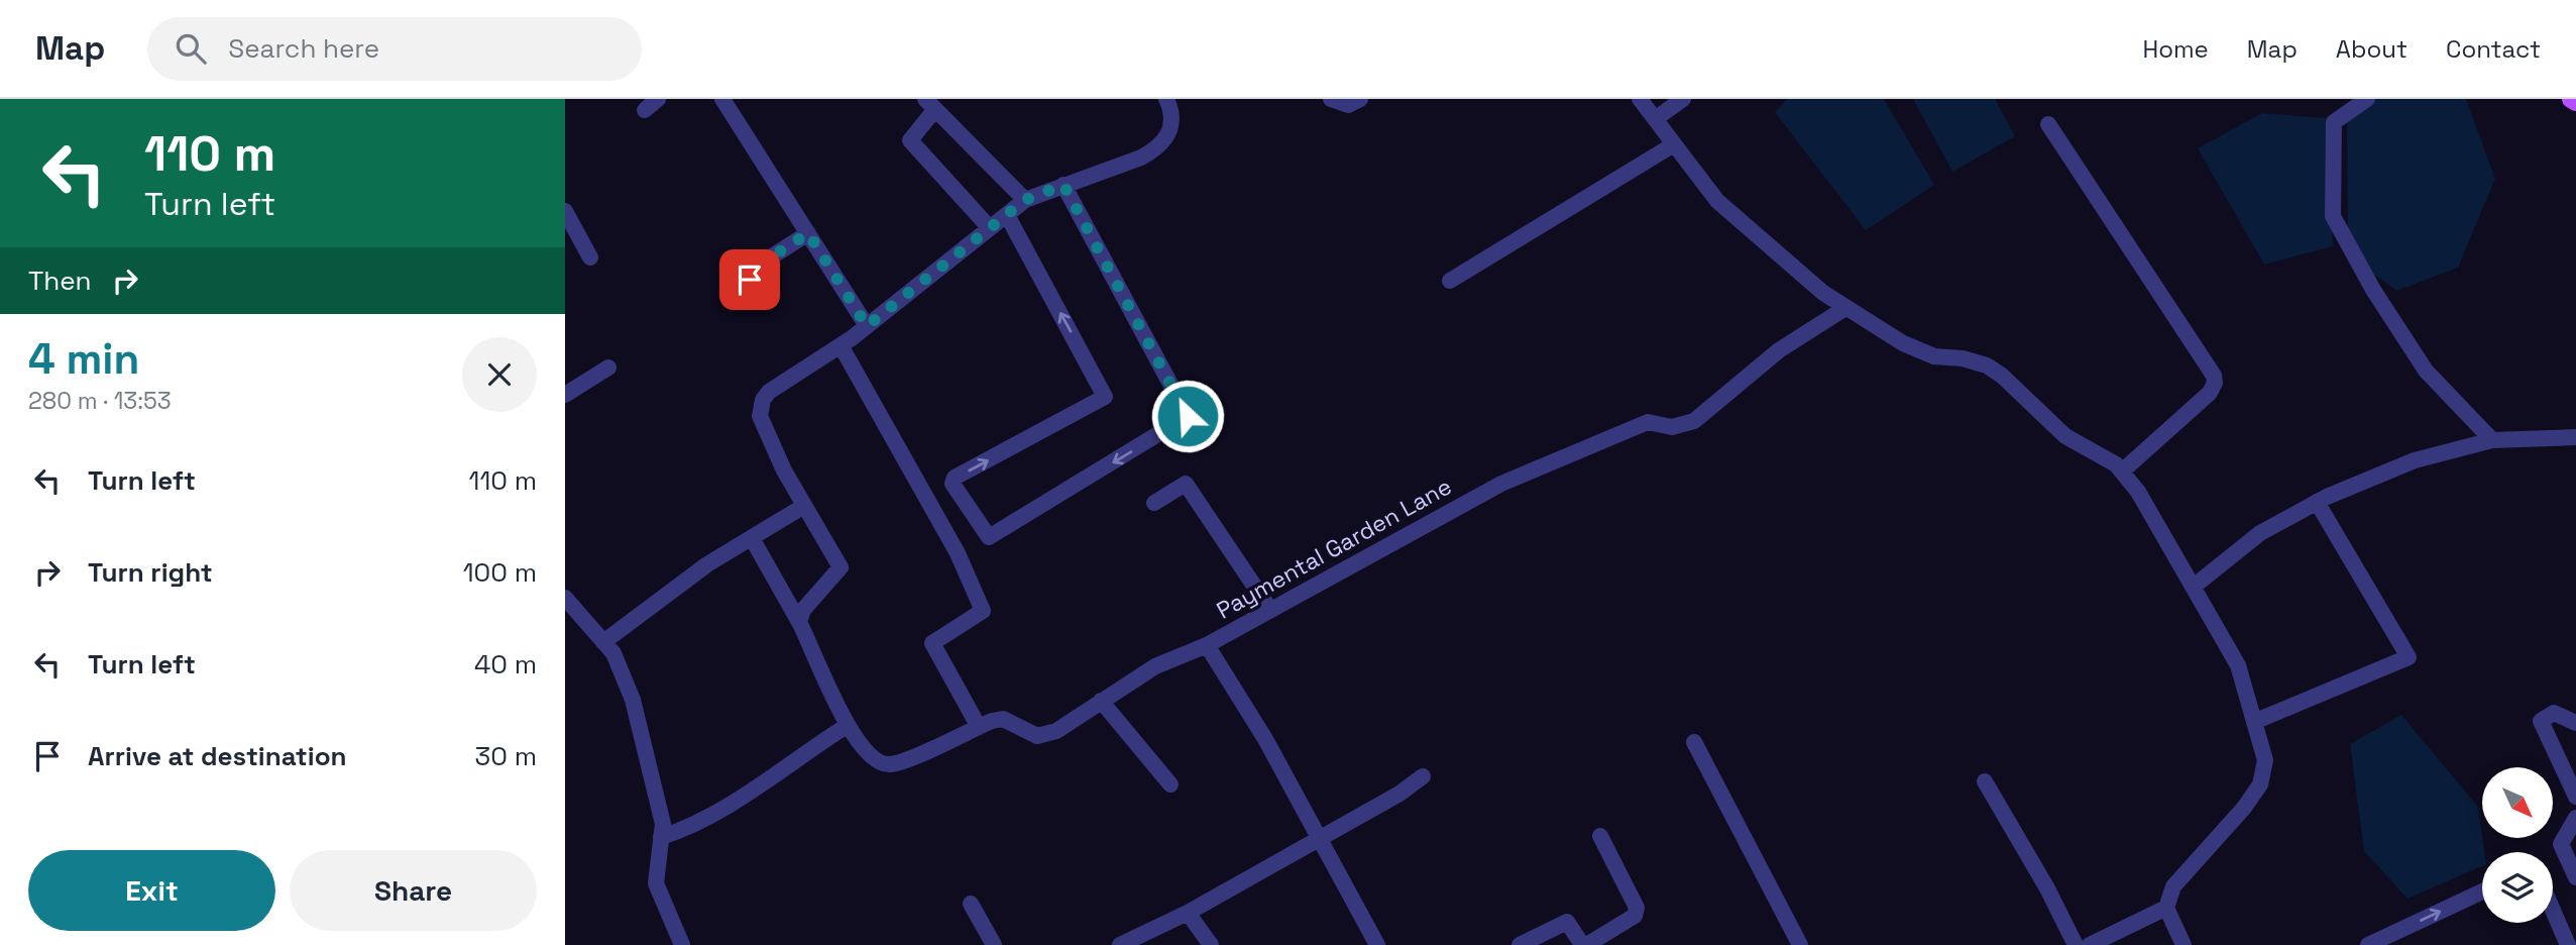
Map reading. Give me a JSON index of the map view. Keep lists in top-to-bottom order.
{
  "streets": {
    "street": ["Paymental Garden Lane"]
  },
  "north": "bottom right",
  "page": {
    "header": "Map",
    "search": "Search here",
    "nav": [
      "Home",
      "Map",
      "About",
      "Contact"
    ],
    "turn": ["110 m", "Turn left"],
    "then": "Then",
    "heading": ["4 min", "280 m · 13:53"],
    "list": [
      {
        "name": "Turn left",
        "value": "110 m"
      },
      {
        "name": "Turn right",
        "value": "100 m"
      },
      {
        "name": "Turn left",
        "value": "40 m"
      },
      {
        "name": "Arrive at destination",
        "value": "30 m"
      }
    ],
    "buttons": ["Exit", "Share"]
  }
}
